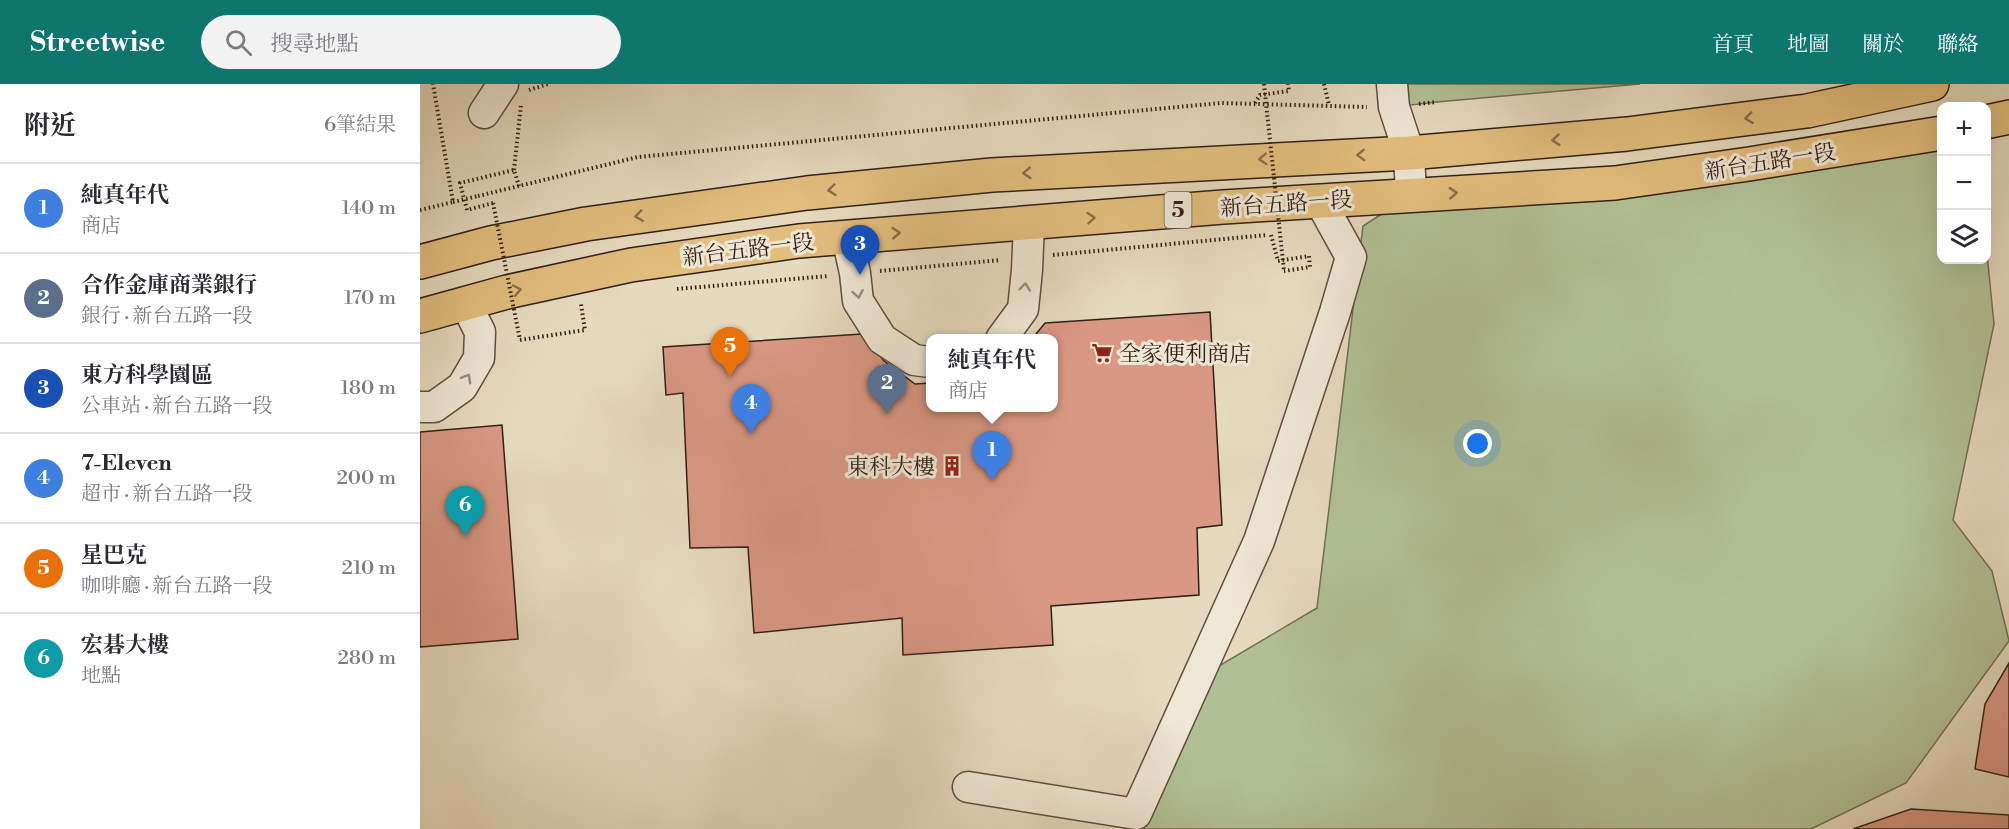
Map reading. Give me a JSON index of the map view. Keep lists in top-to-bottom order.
{
  "streets": {
    "main road": ["新台五路一段", "5"]
  },
  "places": {
    "supermarket": ["全家便利商店"],
    "building": ["東科大樓"]
  },
  "page": {
    "header": "Streetwise",
    "search": "搜尋地點",
    "nav": [
      "首頁",
      "地圖",
      "關於",
      "聯絡"
    ],
    "heading": ["附近", "6筆結果"],
    "map_buttons": ["+", "−"],
    "list": [
      {
        "mark": "1",
        "name": "純真年代",
        "note": "商店",
        "value": "140 m"
      },
      {
        "mark": "2",
        "name": "合作金庫商業銀行",
        "note": "銀行 · 新台五路一段",
        "value": "170 m"
      },
      {
        "mark": "3",
        "name": "東方科學園區",
        "note": "公車站 · 新台五路一段",
        "value": "180 m"
      },
      {
        "mark": "4",
        "name": "7-Eleven",
        "note": "超市 · 新台五路一段",
        "value": "200 m"
      },
      {
        "mark": "5",
        "name": "星巴克",
        "note": "咖啡廳 · 新台五路一段",
        "value": "210 m"
      },
      {
        "mark": "6",
        "name": "宏碁大樓",
        "note": "地點",
        "value": "280 m"
      }
    ],
    "pins": [
      "3",
      "5",
      "2",
      "4",
      "1",
      "6"
    ],
    "popup": ["純真年代", "商店"]
  }
}
